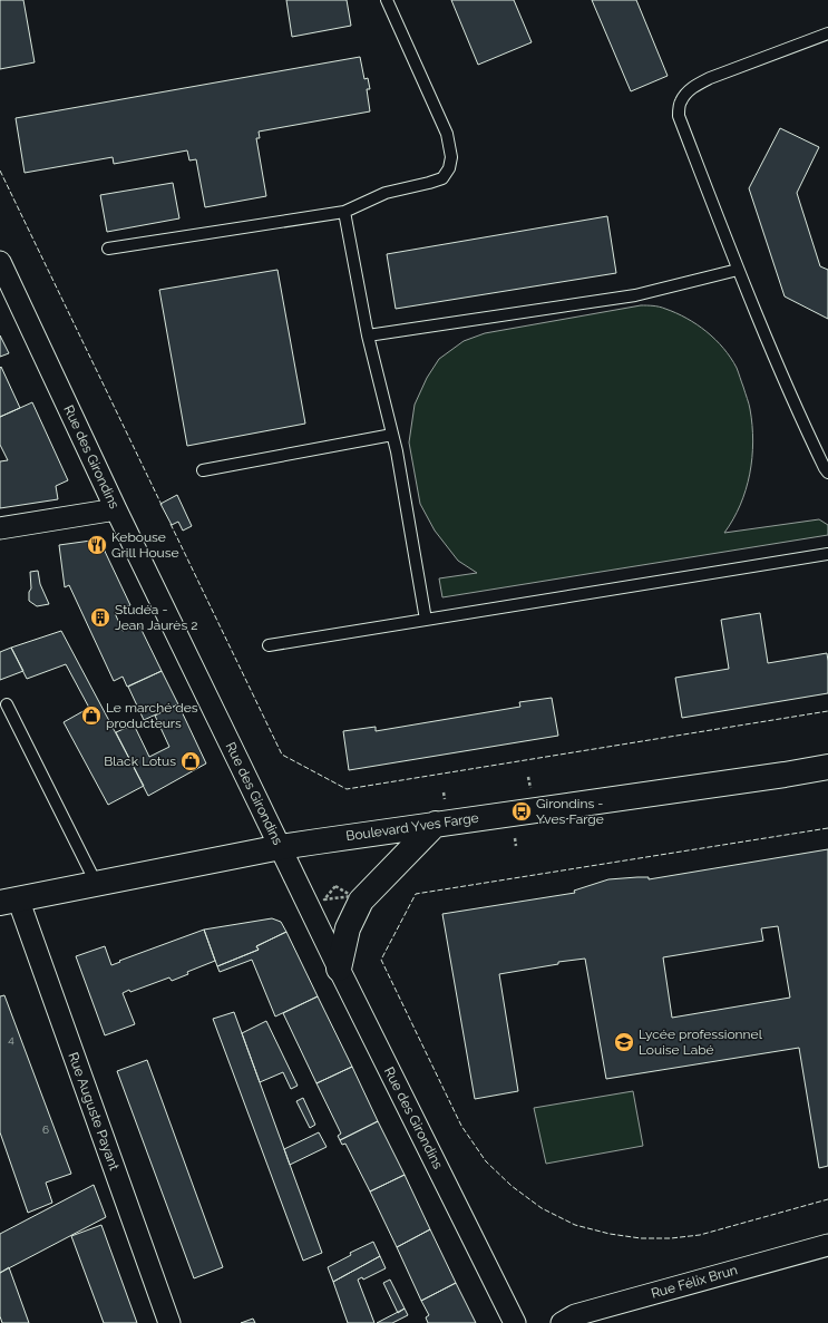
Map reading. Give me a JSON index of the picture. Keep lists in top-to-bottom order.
{
  "streets": {
    "street": [
      "Rue des Girondins",
      "Boulevard Yves Farge",
      "Rue Auguste Payant",
      "Rue Félix Brun"
    ]
  },
  "crossings": [
    ["Rue des Girondins", "Boulevard Yves Farge"],
    ["Boulevard Yves Farge", "Rue Auguste Payant"]
  ],
  "places": {
    "restaurant": ["Kebouse Grill House"],
    "building": ["Studéa - Jean Jaurès 2"],
    "shop": ["Le marché des producteurs", "Black Lotus"],
    "bus stop": ["Girondins - Yves Farge"],
    "school or university": ["Lycée professionnel Louise Labé"]
  },
  "house_numbers": ["4", "6"]
}
